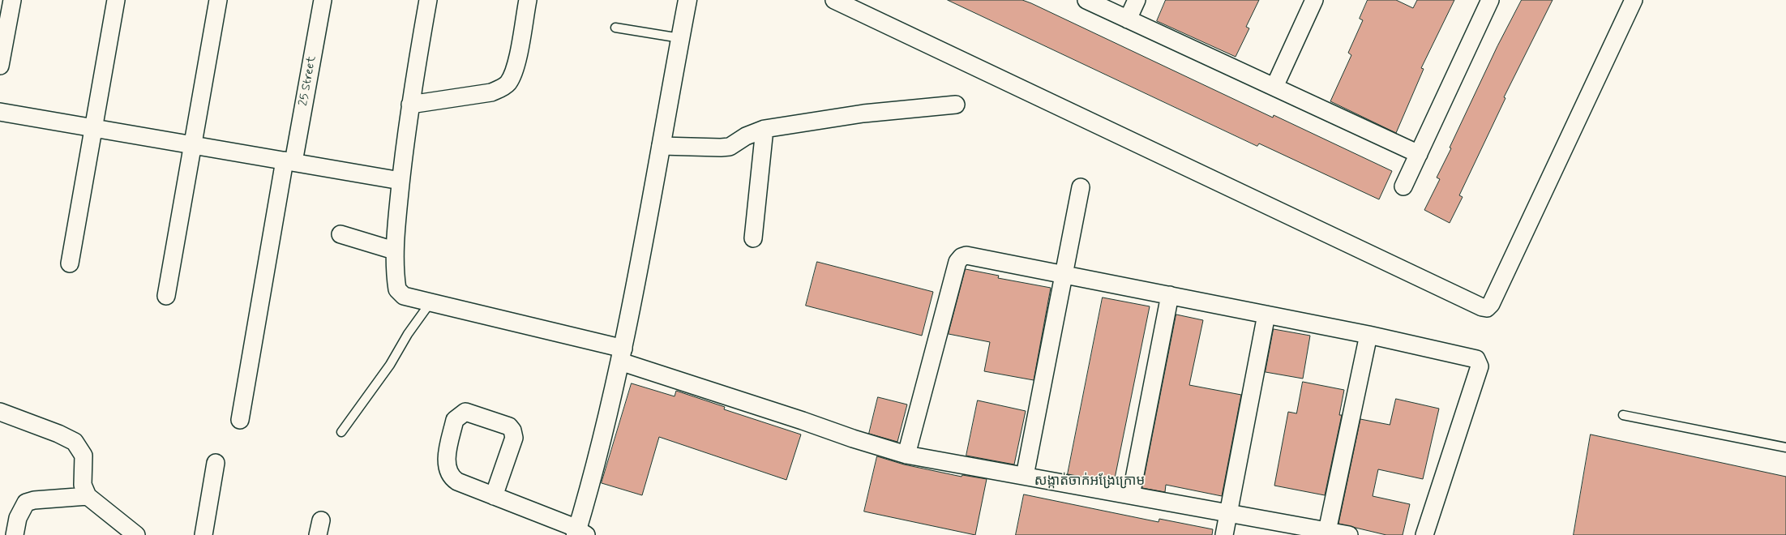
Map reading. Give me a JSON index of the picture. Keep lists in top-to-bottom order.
{
  "streets": {
    "street": ["25 Street"]
  },
  "districts": ["សង្កាត់ចាក់អង្រែក្រោម"]
}
